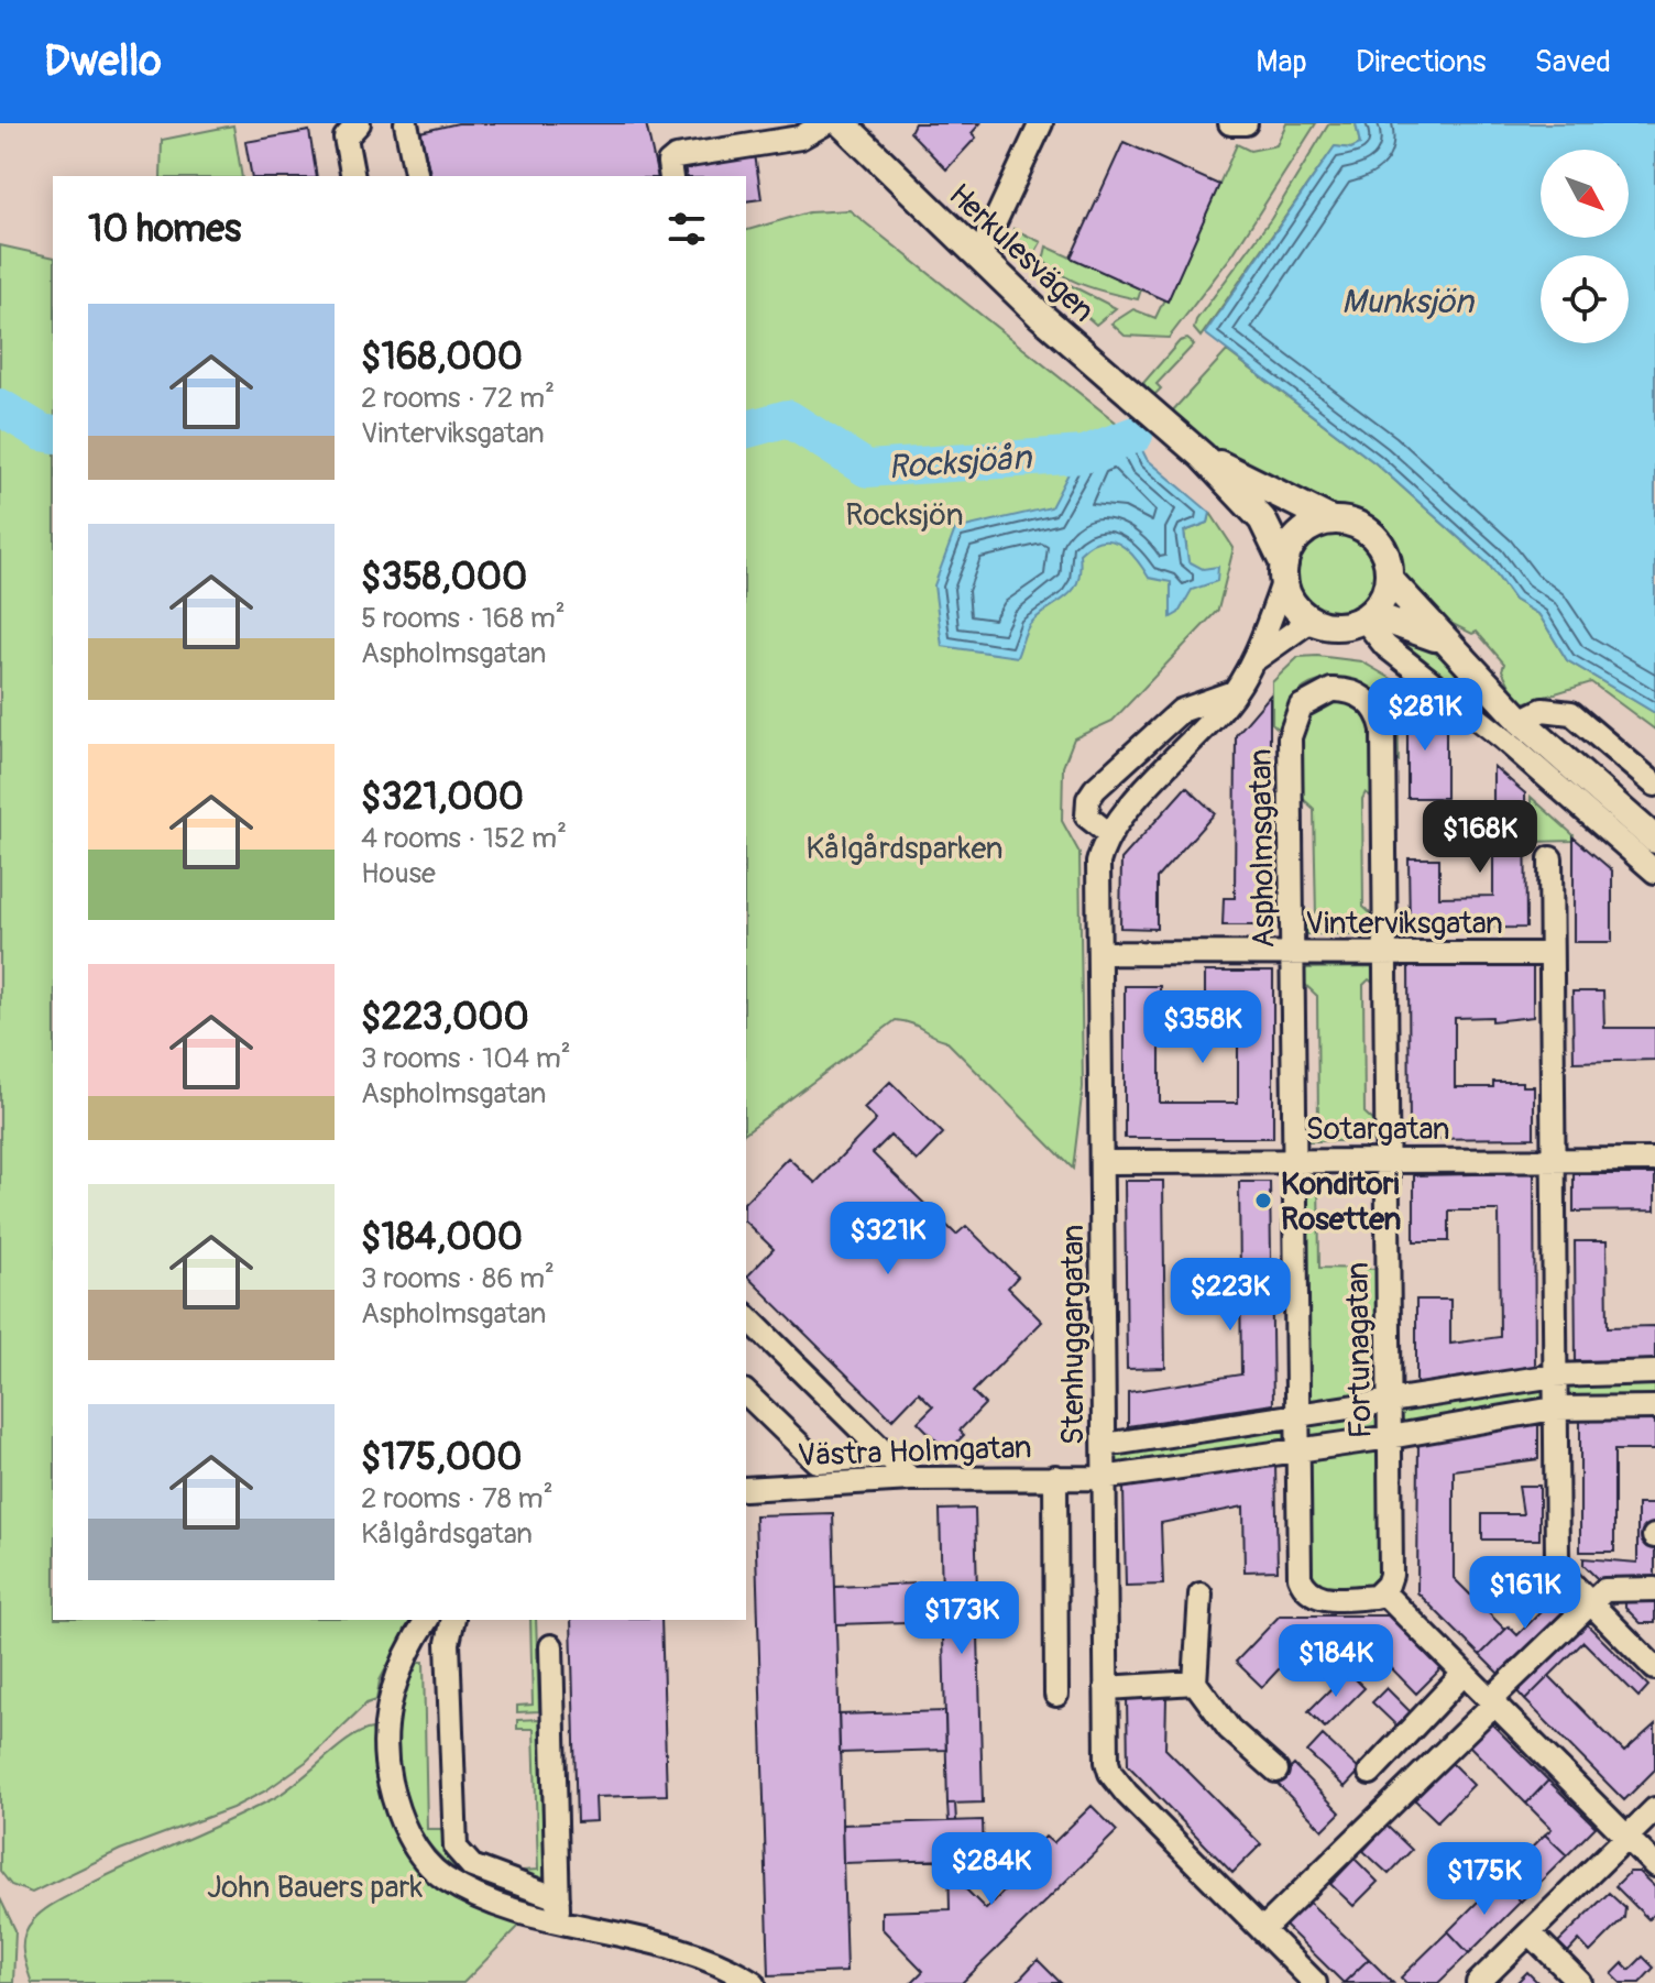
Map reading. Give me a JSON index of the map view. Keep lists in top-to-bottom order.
{
  "streets": {
    "main road": ["Herkulesvägen"],
    "street": [
      "Aspholmsgatan",
      "Vinterviksgatan",
      "Sotargatan",
      "Stenhuggargatan",
      "Fortunagatan",
      "Västra Holmgatan"
    ]
  },
  "crossings": [
    ["Aspholmsgatan", "Vinterviksgatan"],
    ["Aspholmsgatan", "Sotargatan"],
    ["Aspholmsgatan", "Fortunagatan"],
    ["Aspholmsgatan", "Västra Holmgatan"],
    ["Vinterviksgatan", "Stenhuggargatan"],
    ["Vinterviksgatan", "Fortunagatan"],
    ["Sotargatan", "Stenhuggargatan"],
    ["Sotargatan", "Fortunagatan"],
    ["Stenhuggargatan", "Västra Holmgatan"],
    ["Fortunagatan", "Västra Holmgatan"]
  ],
  "water": ["Munksjön", "Rocksjöån"],
  "parks": ["Rocksjön", "Kålgårdsparken", "John Bauers park"],
  "places": ["Konditori Rosetten"],
  "north": "bottom right",
  "page": {
    "header": "Dwello",
    "nav": ["Map", "Directions", "Saved"],
    "heading": "10 homes",
    "list": [
      {
        "name": "$168,000",
        "note": "2 rooms · 72 m² · Vinterviksgatan"
      },
      {
        "name": "$358,000",
        "note": "5 rooms · 168 m² · Aspholmsgatan"
      },
      {
        "name": "$321,000",
        "note": "4 rooms · 152 m² · House"
      },
      {
        "name": "$223,000",
        "note": "3 rooms · 104 m² · Aspholmsgatan"
      },
      {
        "name": "$184,000",
        "note": "3 rooms · 86 m² · Aspholmsgatan"
      },
      {
        "name": "$175,000",
        "note": "2 rooms · 78 m² · Kålgårdsgatan"
      }
    ],
    "price": [
      "$281K",
      "$168K",
      "$358K",
      "$321K",
      "$223K",
      "$161K",
      "$173K",
      "$184K",
      "$284K",
      "$175K"
    ]
  }
}
